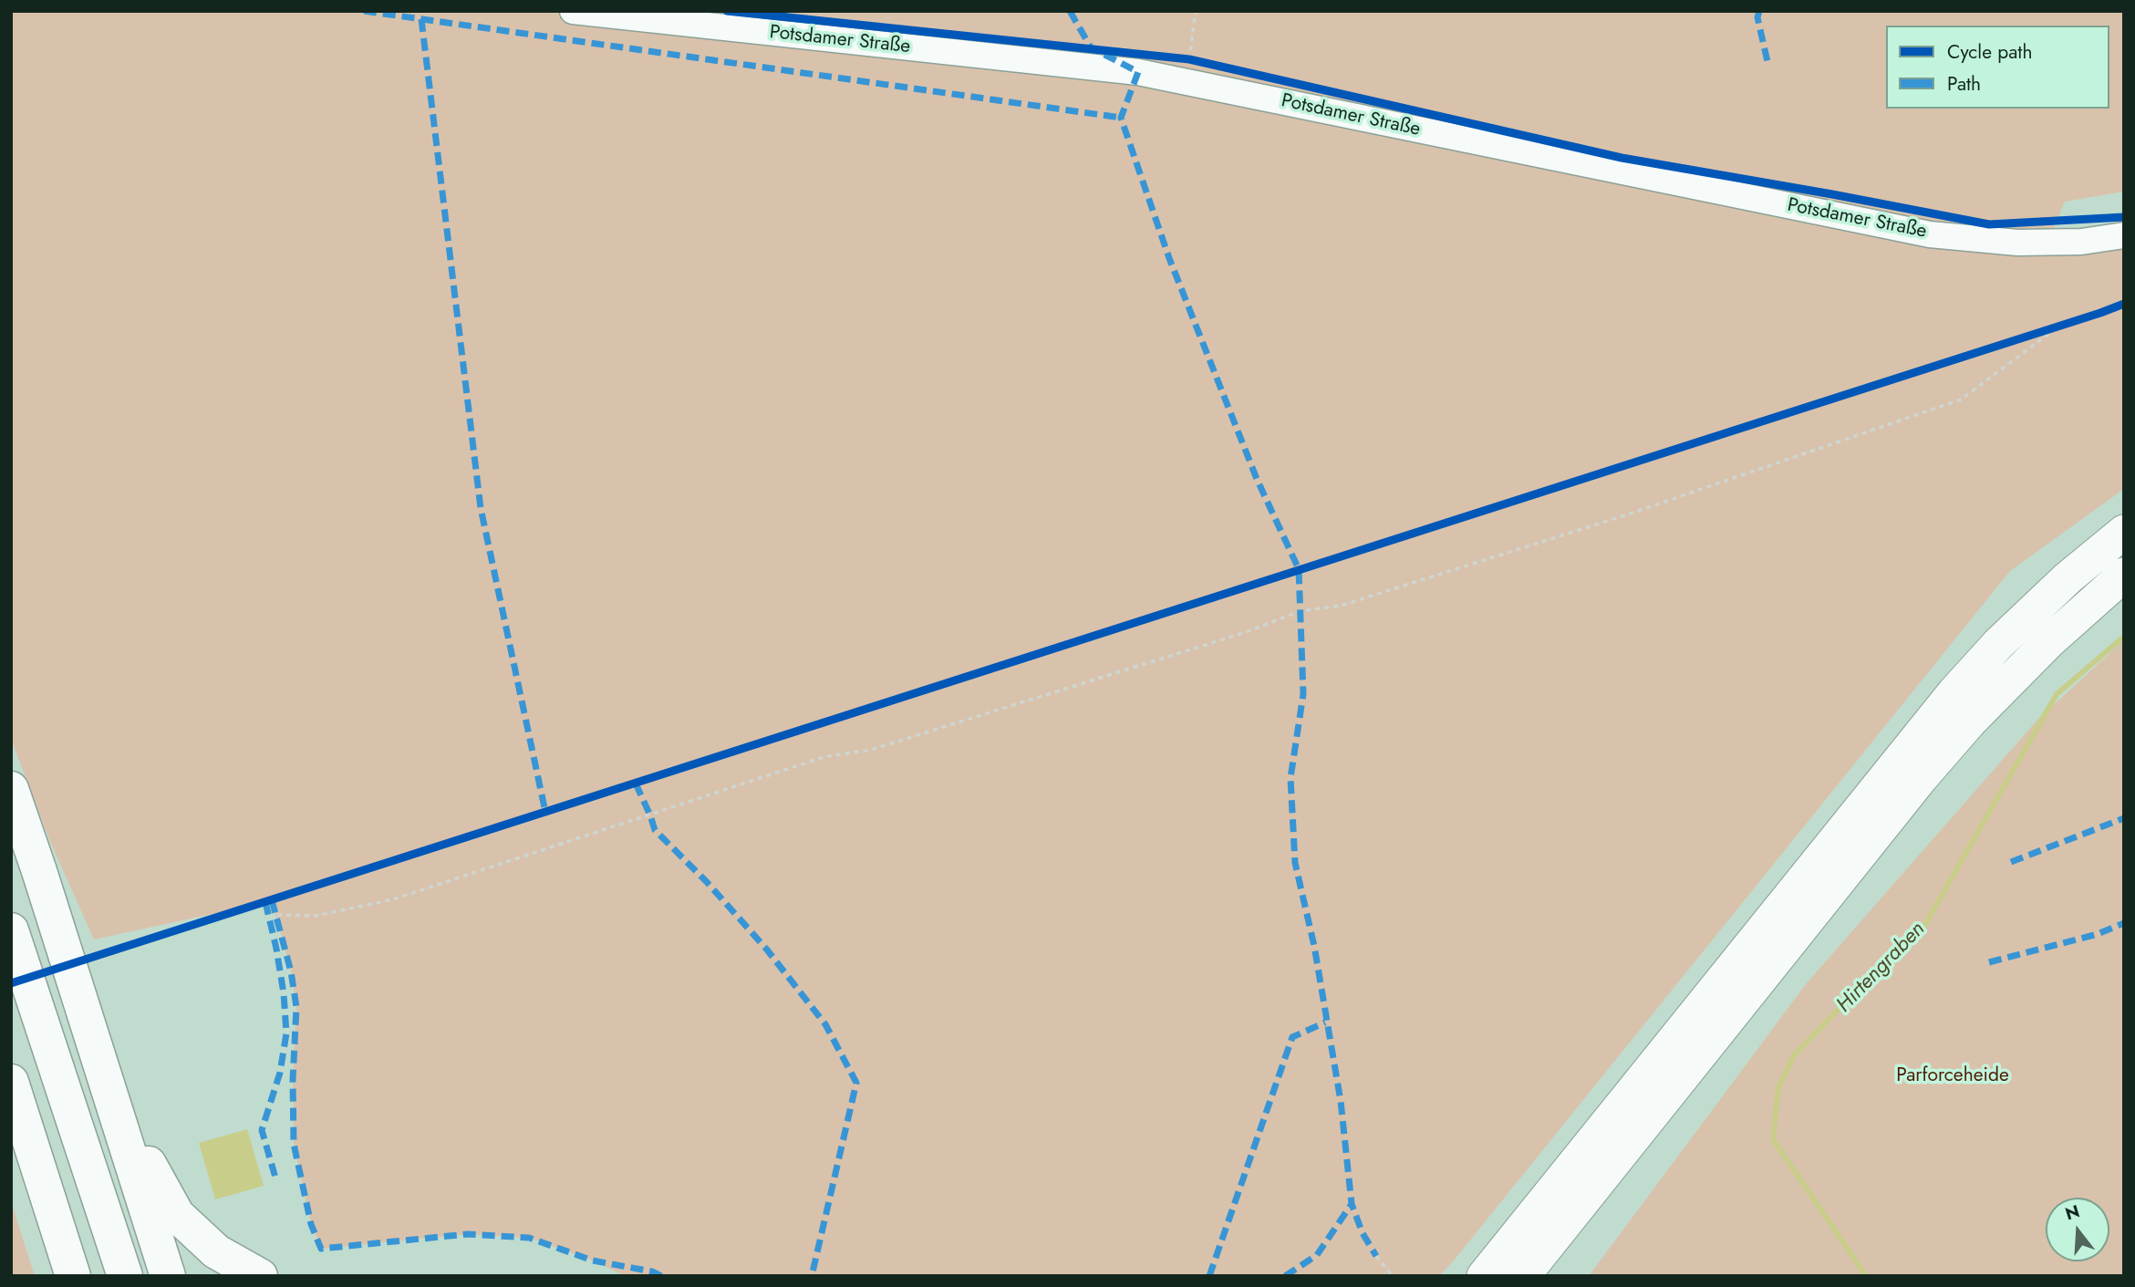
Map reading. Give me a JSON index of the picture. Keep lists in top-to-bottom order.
{
  "streets": {
    "street": ["Potsdamer Straße"]
  },
  "water": ["Hirtengraben"],
  "parks": ["Parforceheide"],
  "legend": ["Cycle path", "Path"],
  "north": "top"
}
